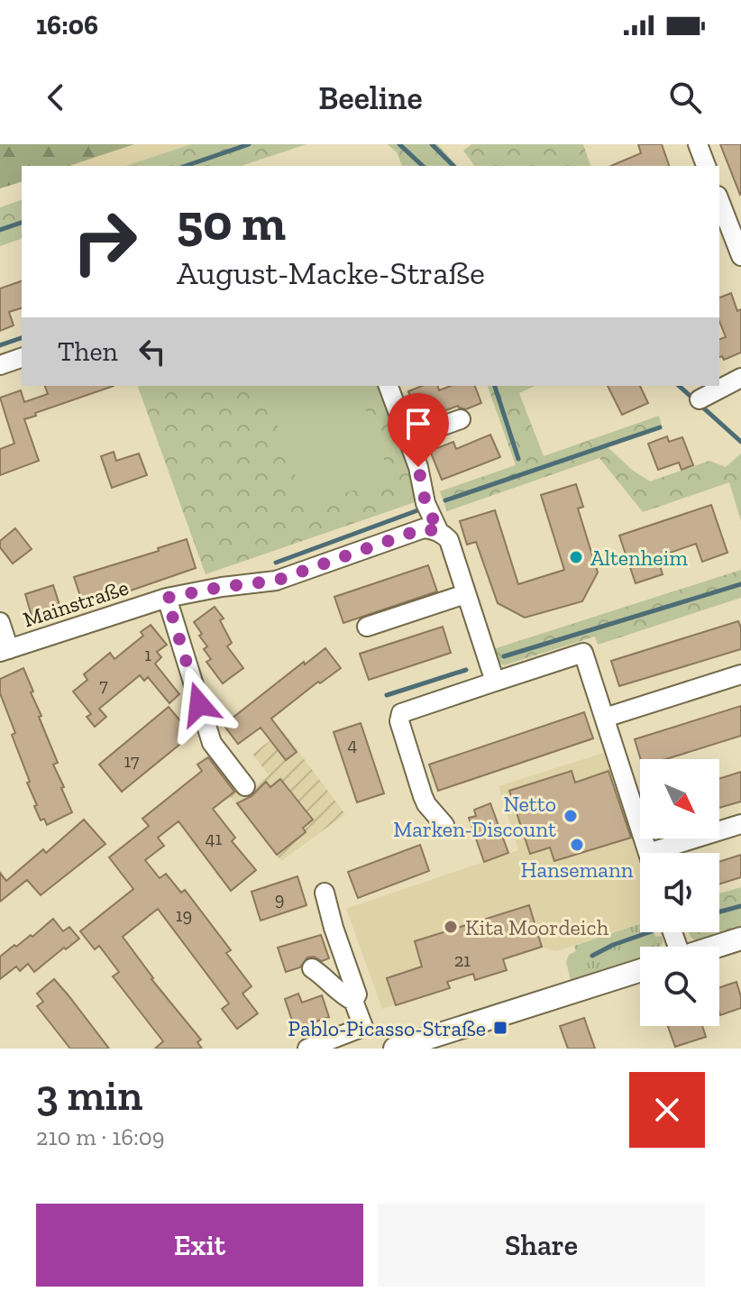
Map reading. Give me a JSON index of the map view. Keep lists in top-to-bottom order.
{
  "streets": {
    "street": ["Mainstraße"]
  },
  "places": {
    "other": [
      "Altenheim",
      "Netto Marken-Discount",
      "Hansemann",
      "Kita Moordeich"
    ],
    "transit": ["Pablo-Picasso-Straße"]
  },
  "house_numbers": [
    "1",
    "7",
    "4",
    "17",
    "41",
    "9",
    "19",
    "21"
  ],
  "north": "bottom right",
  "page": {
    "status": "16:06",
    "header": "Beeline",
    "turn": ["50 m", "August-Macke-Straße"],
    "then": "Then",
    "heading": ["3 min", "210 m · 16:09"],
    "buttons": ["Exit", "Share"]
  }
}
